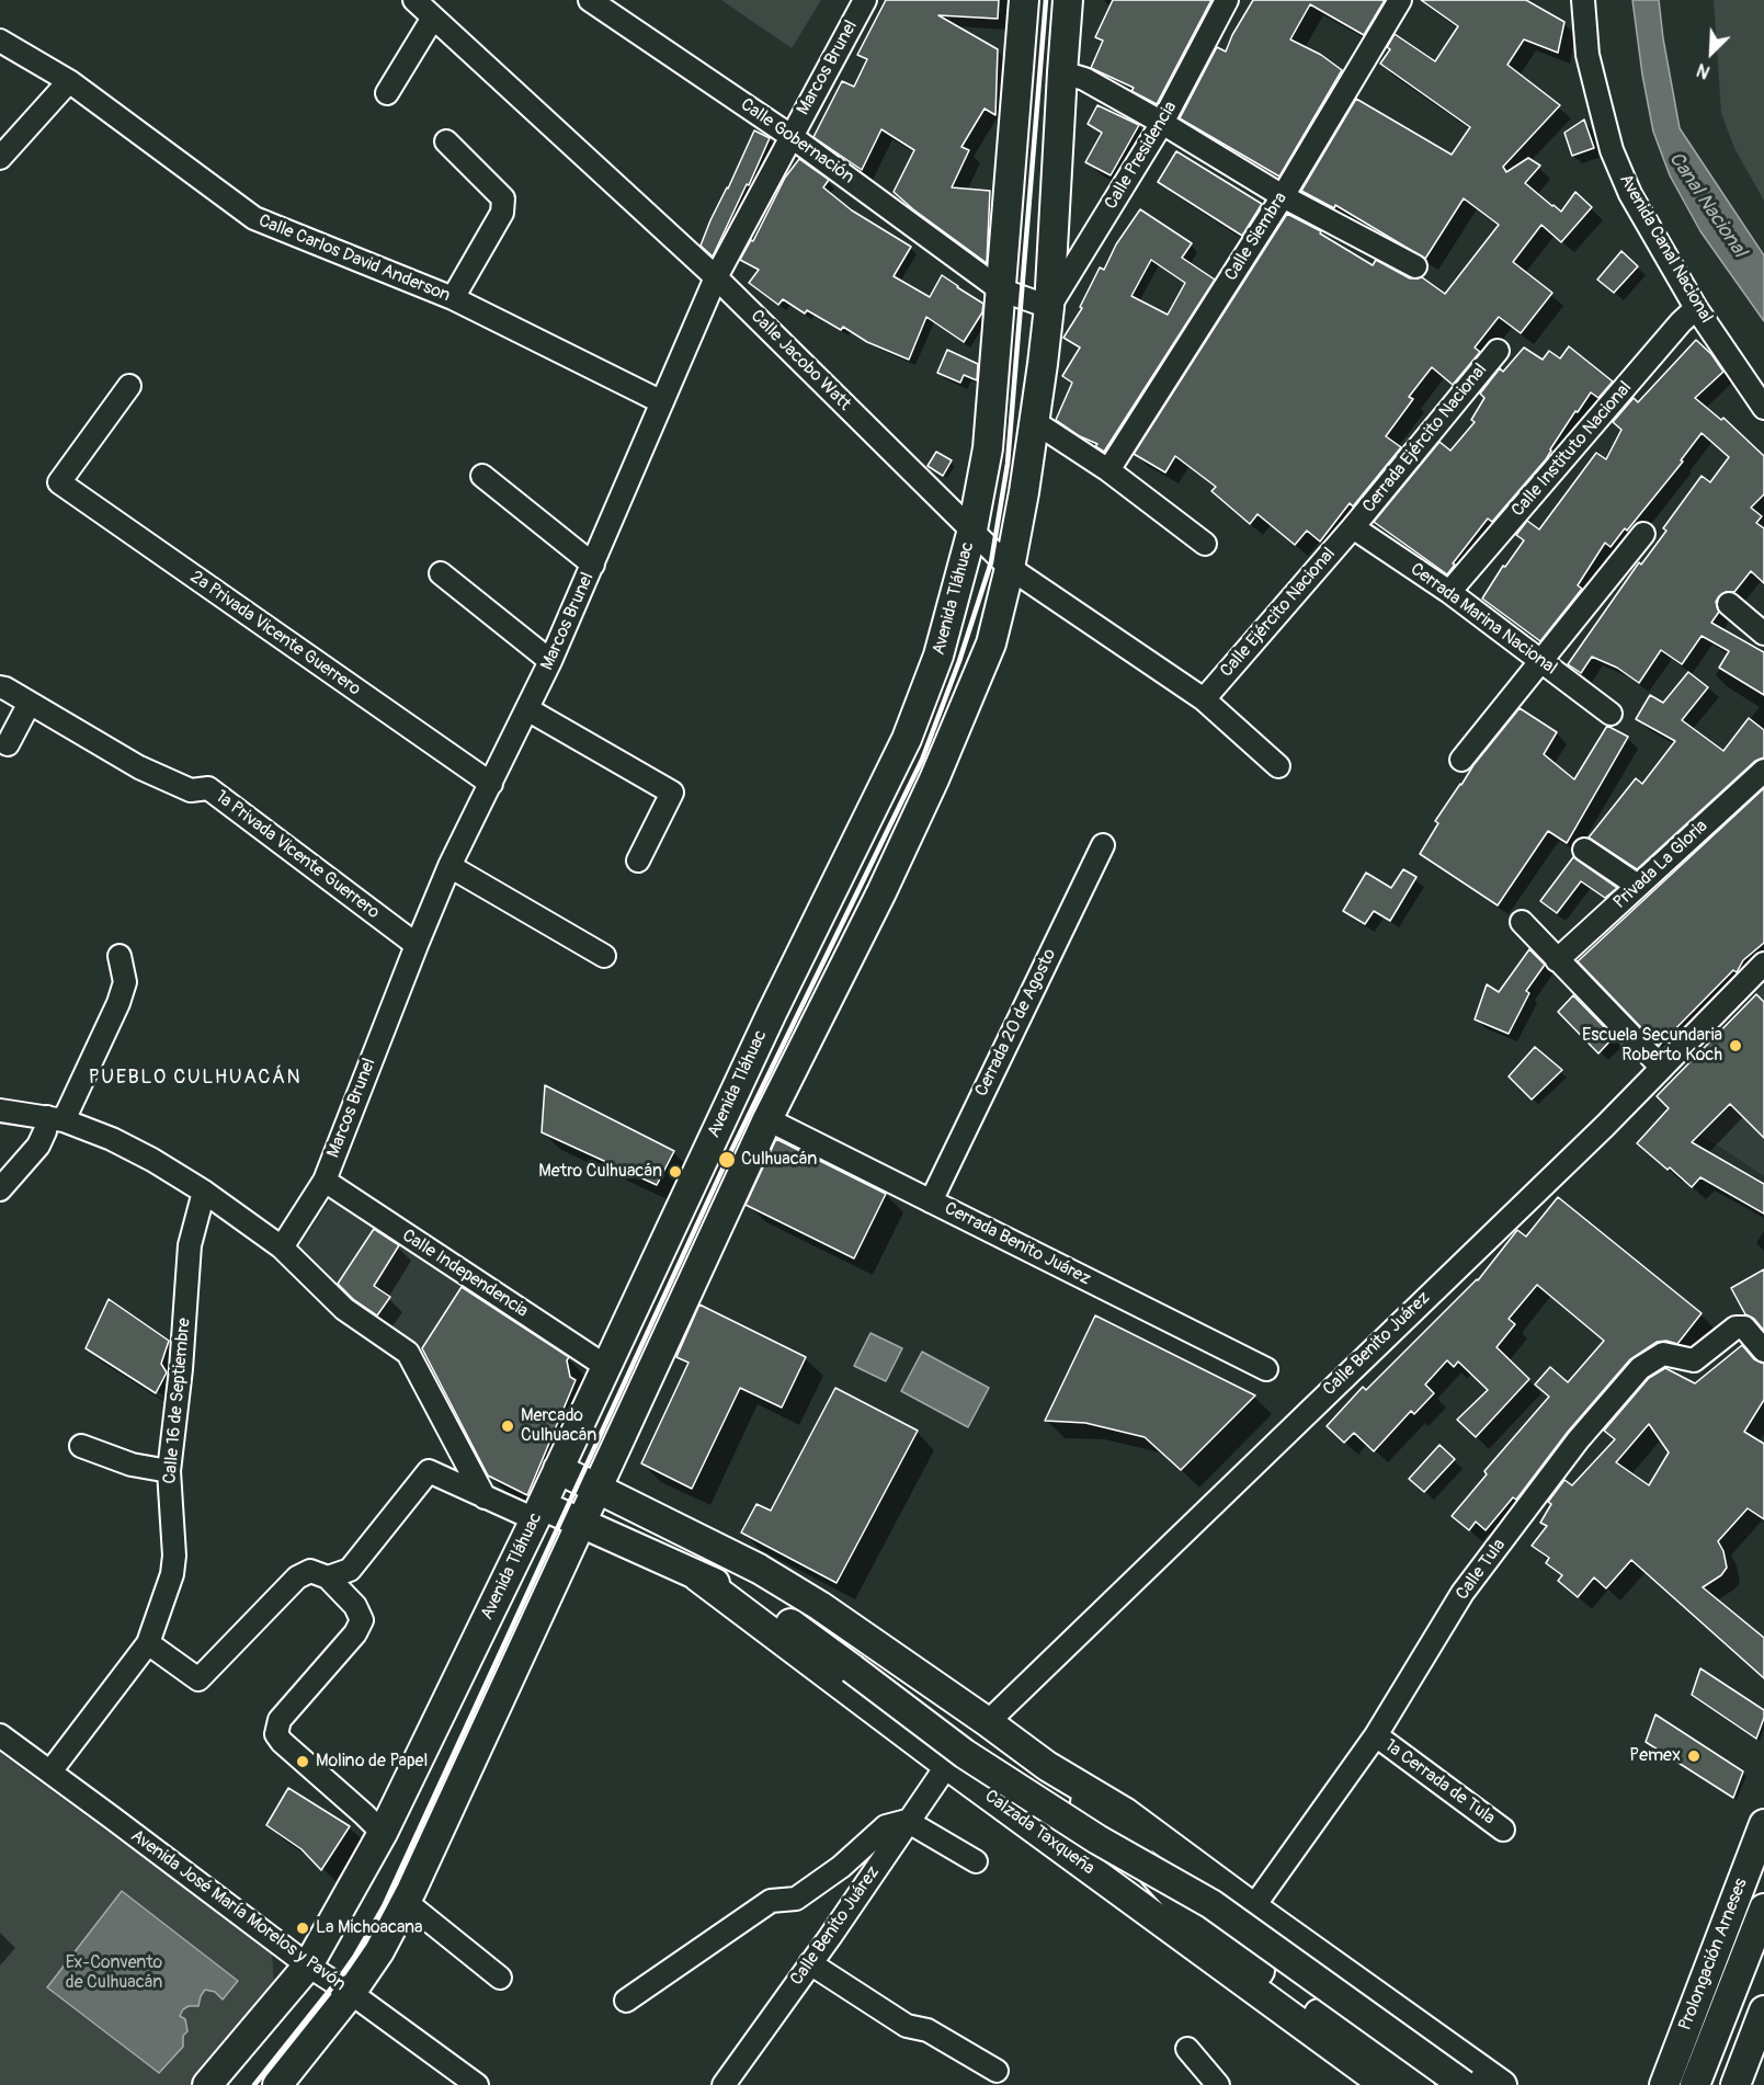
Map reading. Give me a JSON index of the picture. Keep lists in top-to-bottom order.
{
  "streets": {
    "main road": ["Avenida Tláhuac", "Calzada Taxqueña", "Prolongación Arneses"],
    "street": [
      "Marcos Brunel",
      "Calle Gobernación",
      "Calle Presidencia",
      "Calle Siembra",
      "Avenida Canal Nacional",
      "Calle Carlos David Anderson",
      "Calle Jacobo Watt",
      "Cerrada Ejército Nacional",
      "Calle Instituto Nacional",
      "Calle Ejército Nacional",
      "Cerrada Marina Nacional",
      "2ª Privada Vicente Guerrero",
      "1ª Privada Vicente Guerrero",
      "Privada La Gloria",
      "Cerrada 20 de Agosto",
      "Cerrada Benito Juárez",
      "Calle Independencia",
      "Calle Benito Juárez",
      "Calle 16 de Septiembre",
      "Calle Tula",
      "1ª Cerrada de Tula",
      "Avenida José María Morelos y Pavón"
    ]
  },
  "crossings": [
    ["Marcos Brunel", "Calle Gobernación"],
    ["Marcos Brunel", "Calle Carlos David Anderson"],
    ["Marcos Brunel", "Calle Jacobo Watt"],
    ["Marcos Brunel", "2ª Privada Vicente Guerrero"],
    ["Marcos Brunel", "1ª Privada Vicente Guerrero"],
    ["Marcos Brunel", "Calle Independencia"],
    ["Calle Gobernación", "Calle Presidencia"],
    ["Calle Gobernación", "Avenida Tláhuac"],
    ["Avenida Canal Nacional", "Calle Instituto Nacional"],
    ["Calle Jacobo Watt", "Avenida Tláhuac"],
    ["Calle Jacobo Watt", "Calle Ejército Nacional"],
    ["Cerrada Ejército Nacional", "Calle Ejército Nacional"],
    ["Cerrada Ejército Nacional", "Cerrada Marina Nacional"],
    ["Calle Instituto Nacional", "Cerrada Marina Nacional"],
    ["Avenida Tláhuac", "Calle Independencia"],
    ["Avenida Tláhuac", "Calzada Taxqueña"],
    ["Avenida Tláhuac", "Avenida José María Morelos y Pavón"],
    ["Calle Ejército Nacional", "Cerrada Marina Nacional"],
    ["Cerrada 20 de Agosto", "Cerrada Benito Juárez"],
    ["Calle Benito Juárez", "Calzada Taxqueña"],
    ["Calle 16 de Septiembre", "Avenida José María Morelos y Pavón"],
    ["Calle Tula", "1ª Cerrada de Tula"]
  ],
  "districts": ["PUEBLO CULHUACÁN"],
  "water": ["Canal Nacional"],
  "parks": ["Ex-Convento de Culhuacán"],
  "places": [
    "Escuela Secundaria Roberto Koch",
    "Culhuacán",
    "Metro Culhuacán",
    "Mercado Culhuacán",
    "Pemex",
    "Molino de Papel",
    "La Michoacana"
  ],
  "north": "bottom left"
}
